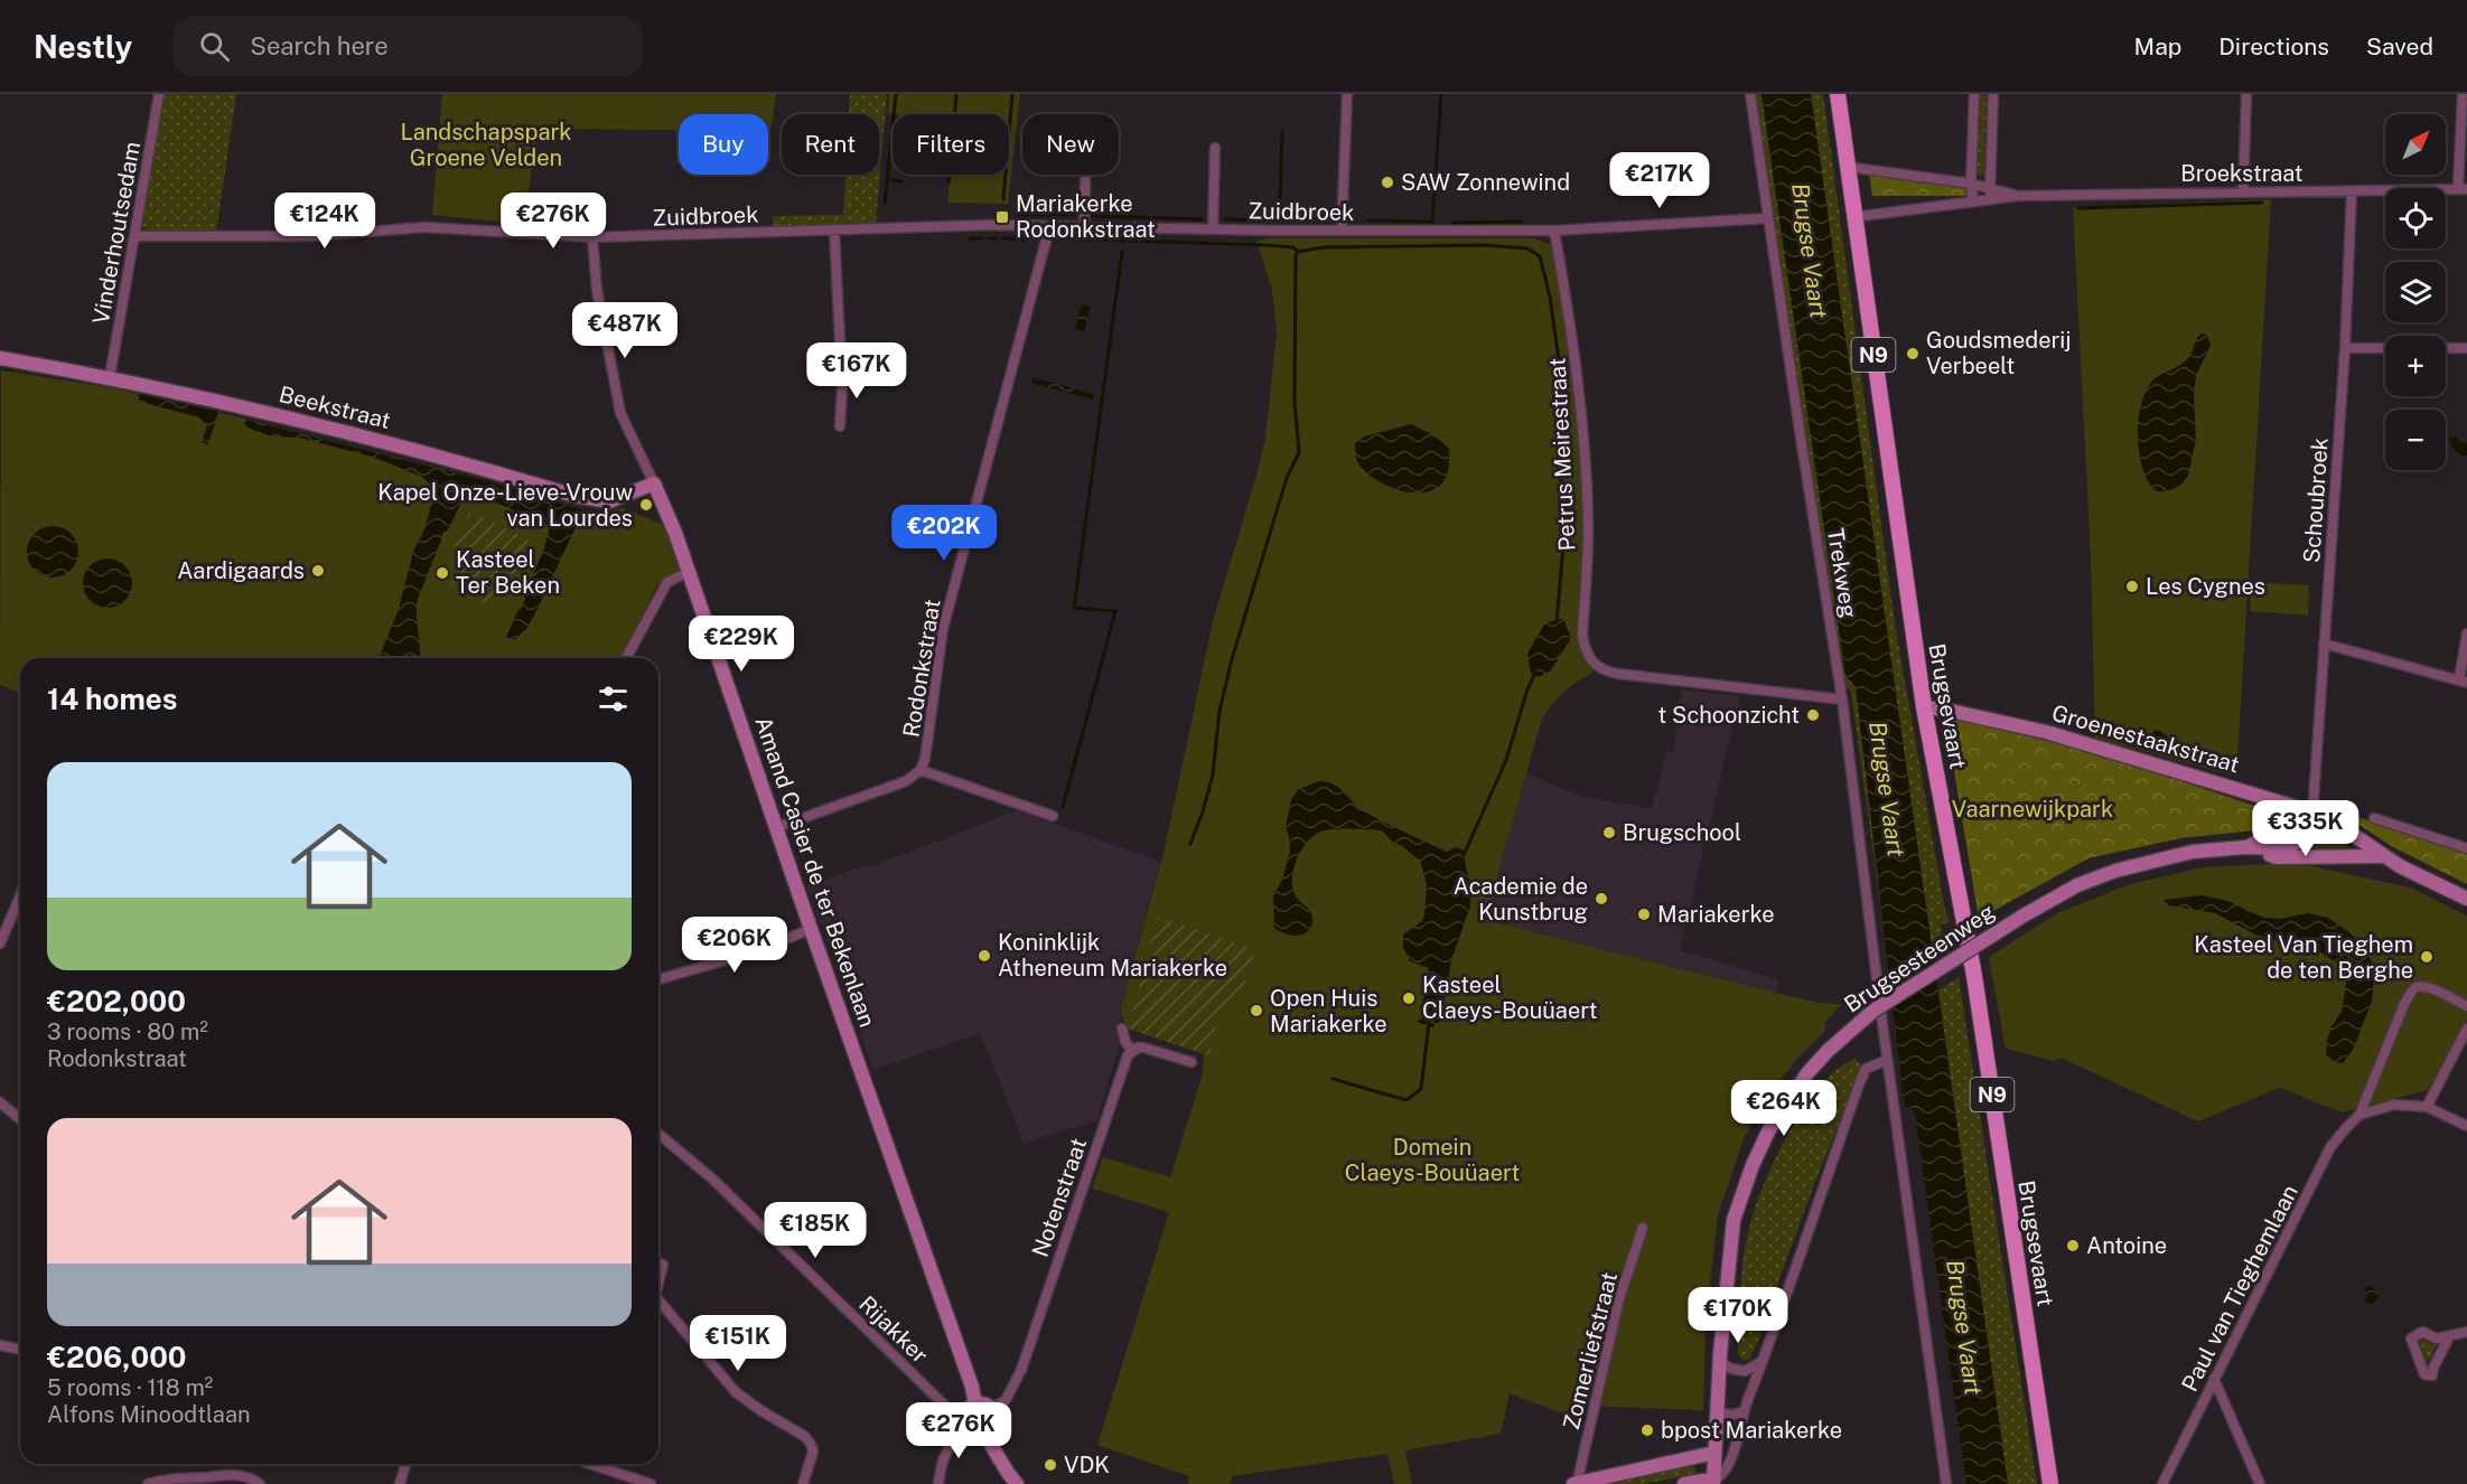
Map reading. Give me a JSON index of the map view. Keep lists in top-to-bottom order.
{
  "streets": {
    "main road": ["N9", "Brugsevaart"],
    "street": [
      "Broekstraat",
      "Zuidbroek",
      "Vinderhoutsedam",
      "Beekstraat",
      "Petrus Meirestraat",
      "Schoubroek",
      "Trekweg",
      "Rodonkstraat",
      "Groenestaakstraat",
      "Amand Casier de ter Bekenlaan",
      "Brugsesteenweg",
      "Notenstraat",
      "Paul van Tieghemlaan",
      "Rijakker",
      "Zomerliefstraat"
    ]
  },
  "crossings": [
    ["Broekstraat", "Schoubroek"],
    ["Broekstraat", "Brugsevaart"],
    ["Zuidbroek", "Vinderhoutsedam"],
    ["Zuidbroek", "Petrus Meirestraat"],
    ["Zuidbroek", "Trekweg"],
    ["Zuidbroek", "Rodonkstraat"],
    ["Zuidbroek", "Amand Casier de ter Bekenlaan"],
    ["Vinderhoutsedam", "Beekstraat"],
    ["Beekstraat", "Amand Casier de ter Bekenlaan"],
    ["Petrus Meirestraat", "Trekweg"],
    ["Schoubroek", "Groenestaakstraat"],
    ["Schoubroek", "Brugsesteenweg"],
    ["Rodonkstraat", "Amand Casier de ter Bekenlaan"],
    ["Brugsevaart", "Groenestaakstraat"],
    ["Groenestaakstraat", "Brugsesteenweg"],
    ["Amand Casier de ter Bekenlaan", "Notenstraat"],
    ["Amand Casier de ter Bekenlaan", "Rijakker"],
    ["Notenstraat", "Rijakker"]
  ],
  "water": ["Brugse Vaart"],
  "parks": ["Landschapspark Groene Velden", "Vaarnewijkpark", "Domein Claeys-Bouüaert"],
  "places": {
    "other": [
      "SAW Zonnewind",
      "Goudsmederij Verbeelt",
      "Kapel Onze-Lieve-Vrouw van Lourdes",
      "Aardigaards",
      "Kasteel Ter Beken",
      "Les Cygnes",
      "t Schoonzicht",
      "Brugschool",
      "Academie de Kunstbrug",
      "Mariakerke",
      "Koninklijk Atheneum Mariakerke",
      "Kasteel Van Tieghem de ten Berghe",
      "Kasteel Claeys-Bouüaert",
      "Open Huis Mariakerke",
      "Antoine",
      "bpost Mariakerke",
      "VDK"
    ],
    "transit": ["Mariakerke Rodonkstraat"]
  },
  "north": "top right",
  "page": {
    "header": "Nestly",
    "search": "Search here",
    "nav": ["Map", "Directions", "Saved"],
    "map_buttons": ["+", "−"],
    "chip": [
      "Buy",
      "Rent",
      "Filters",
      "New"
    ],
    "price": [
      "€217K",
      "€124K",
      "€276K",
      "€487K",
      "€167K",
      "€202K",
      "€229K",
      "€335K",
      "€206K",
      "€264K",
      "€185K",
      "€170K",
      "€151K",
      "€276K"
    ],
    "heading": "14 homes",
    "list": [
      {
        "name": "€202,000",
        "note": "3 rooms · 80 m² · Rodonkstraat"
      },
      {
        "name": "€206,000",
        "note": "5 rooms · 118 m² · Alfons Minoodtlaan"
      }
    ]
  }
}
